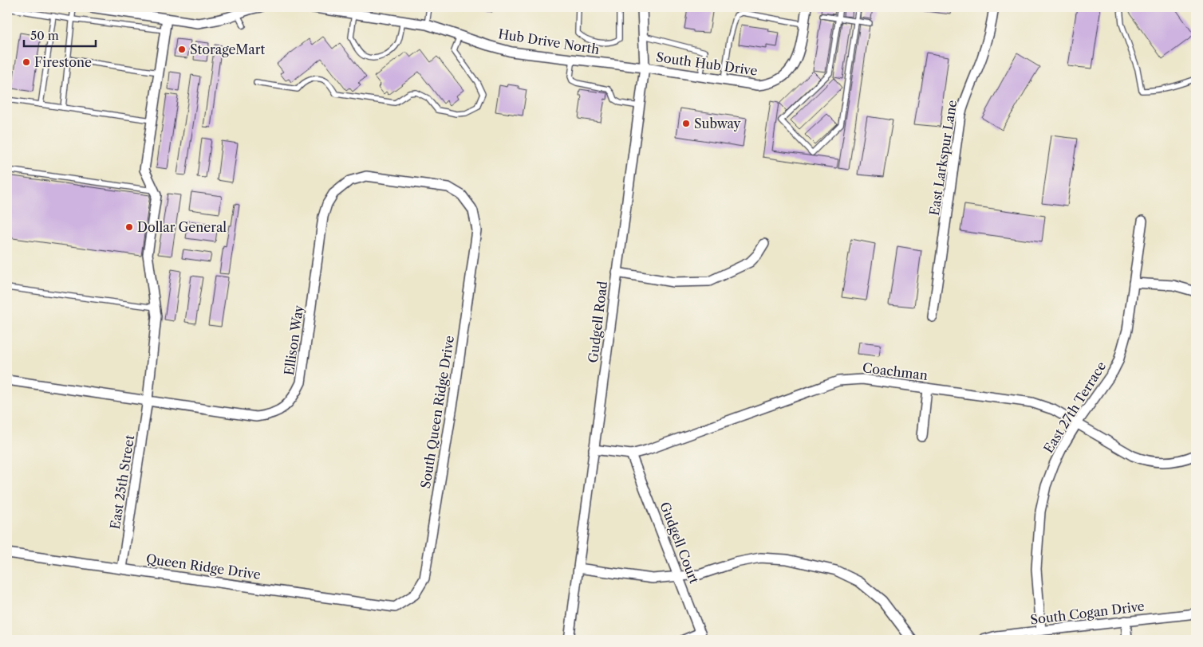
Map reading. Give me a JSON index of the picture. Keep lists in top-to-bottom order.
{
  "streets": {
    "street": [
      "Hub Drive North",
      "South Hub Drive",
      "East Larkspur Lane",
      "Gudgell Road",
      "Ellison Way",
      "Coachman",
      "East 27th Terrace",
      "South Queen Ridge Drive",
      "East 25th Street",
      "Gudgell Court",
      "Queen Ridge Drive",
      "South Cogan Drive"
    ]
  },
  "crossings": [
    ["Hub Drive North", "South Hub Drive"],
    ["Hub Drive North", "Gudgell Road"],
    ["South Hub Drive", "Gudgell Road"],
    ["Gudgell Road", "Coachman"],
    ["Ellison Way", "South Queen Ridge Drive"],
    ["Ellison Way", "East 25th Street"],
    ["Coachman", "East 27th Terrace"],
    ["Coachman", "Gudgell Court"],
    ["East 27th Terrace", "South Cogan Drive"],
    ["South Queen Ridge Drive", "Queen Ridge Drive"],
    ["East 25th Street", "Queen Ridge Drive"]
  ],
  "places": [
    "StorageMart",
    "Firestone",
    "Subway",
    "Dollar General"
  ],
  "scale_bar": "50 m"
}
